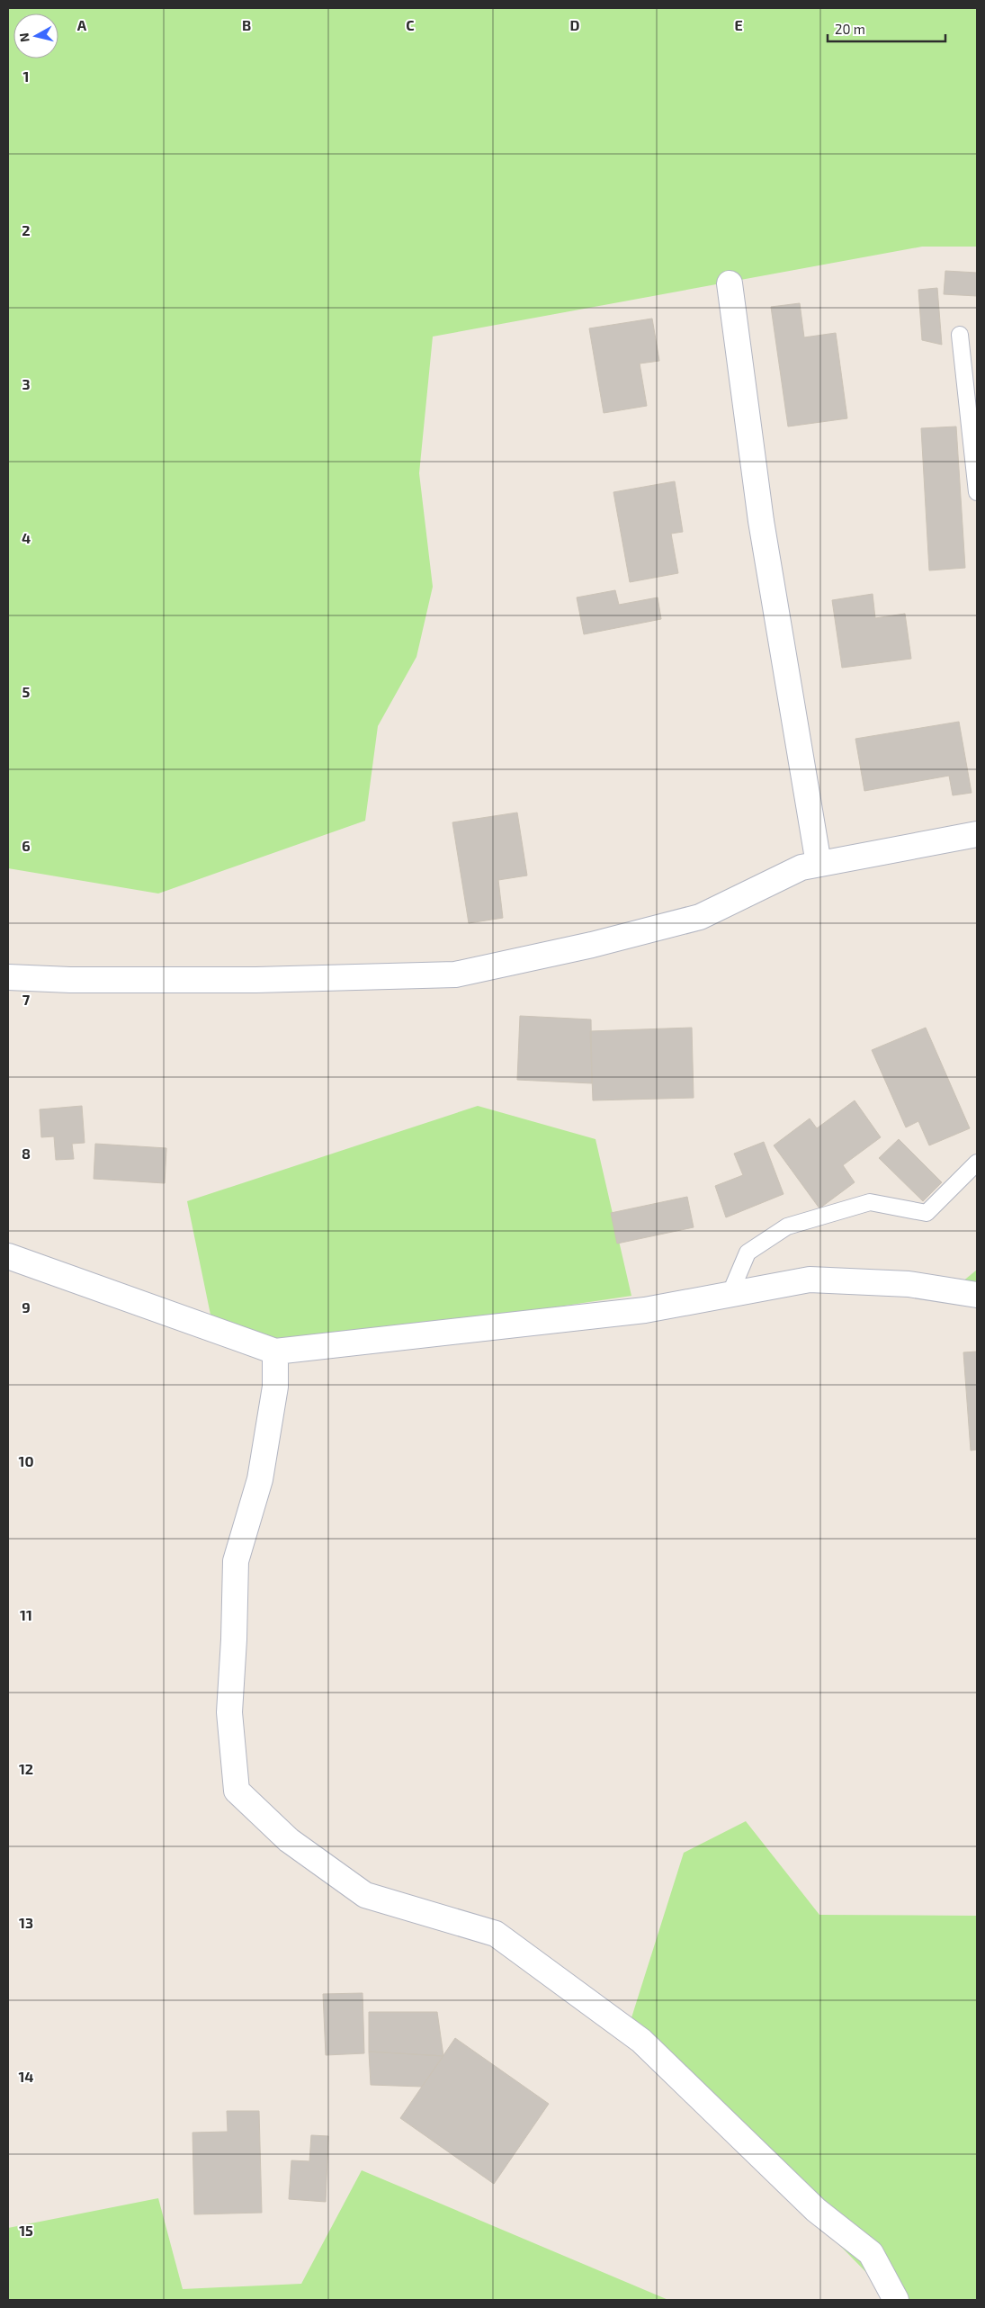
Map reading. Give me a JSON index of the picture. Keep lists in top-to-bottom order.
{
  "scale_bar": "20 m",
  "north": "left",
  "grid": {
    "columns": [
      "A",
      "B",
      "C",
      "D",
      "E"
    ],
    "rows": [
      "1",
      "2",
      "3",
      "4",
      "5",
      "6",
      "7",
      "8",
      "9",
      "10",
      "11",
      "12",
      "13",
      "14",
      "15"
    ]
  }
}
